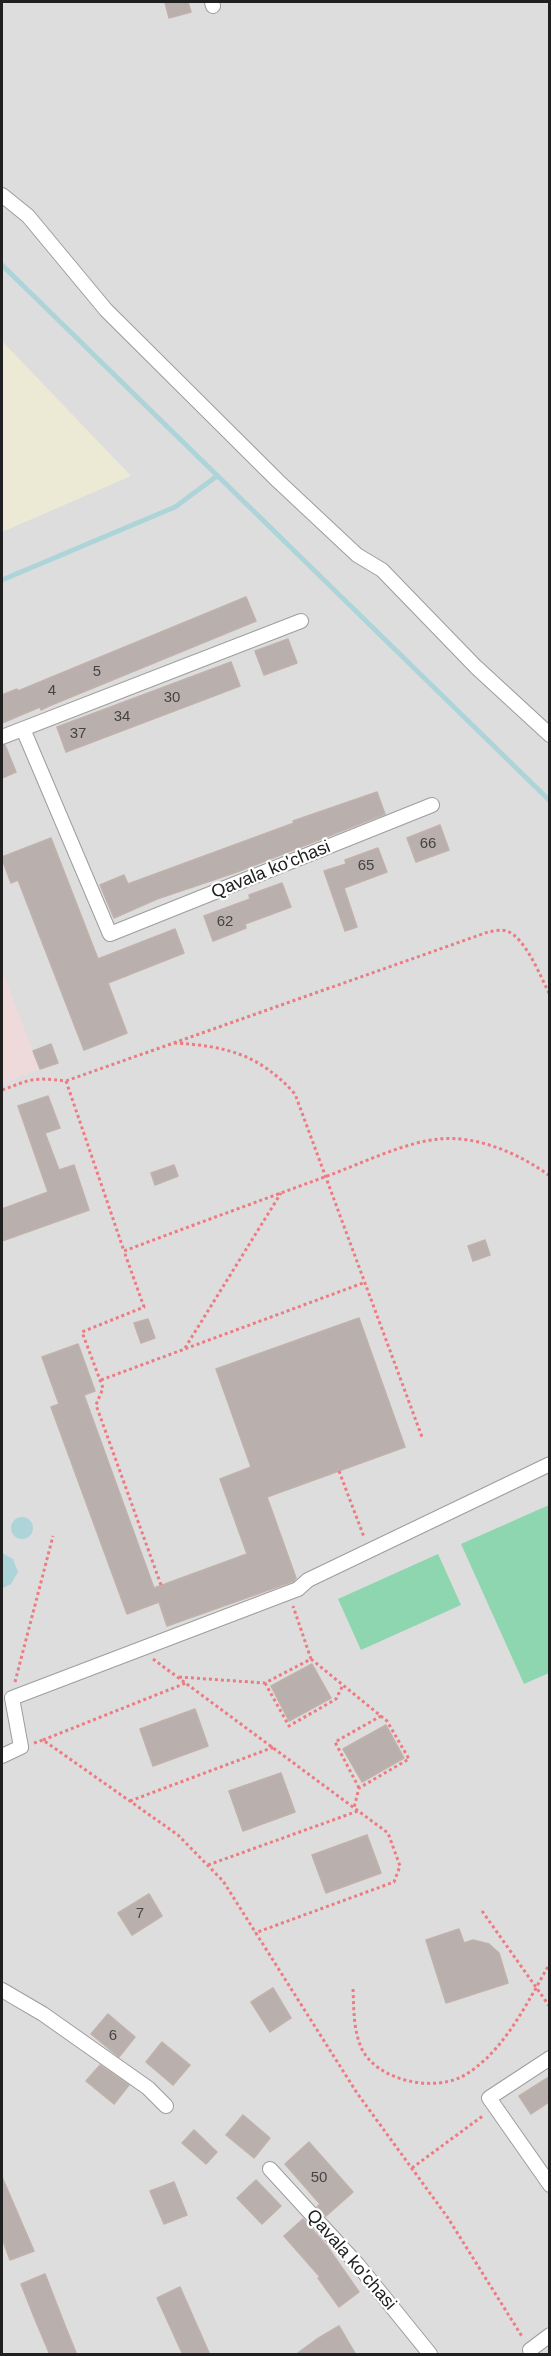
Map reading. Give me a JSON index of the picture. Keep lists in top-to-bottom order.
{
  "streets": {
    "street": ["Qavala ko'chasi"]
  },
  "house_numbers": [
    "5",
    "4",
    "30",
    "34",
    "37",
    "66",
    "65",
    "62",
    "7",
    "6",
    "50"
  ]
}
